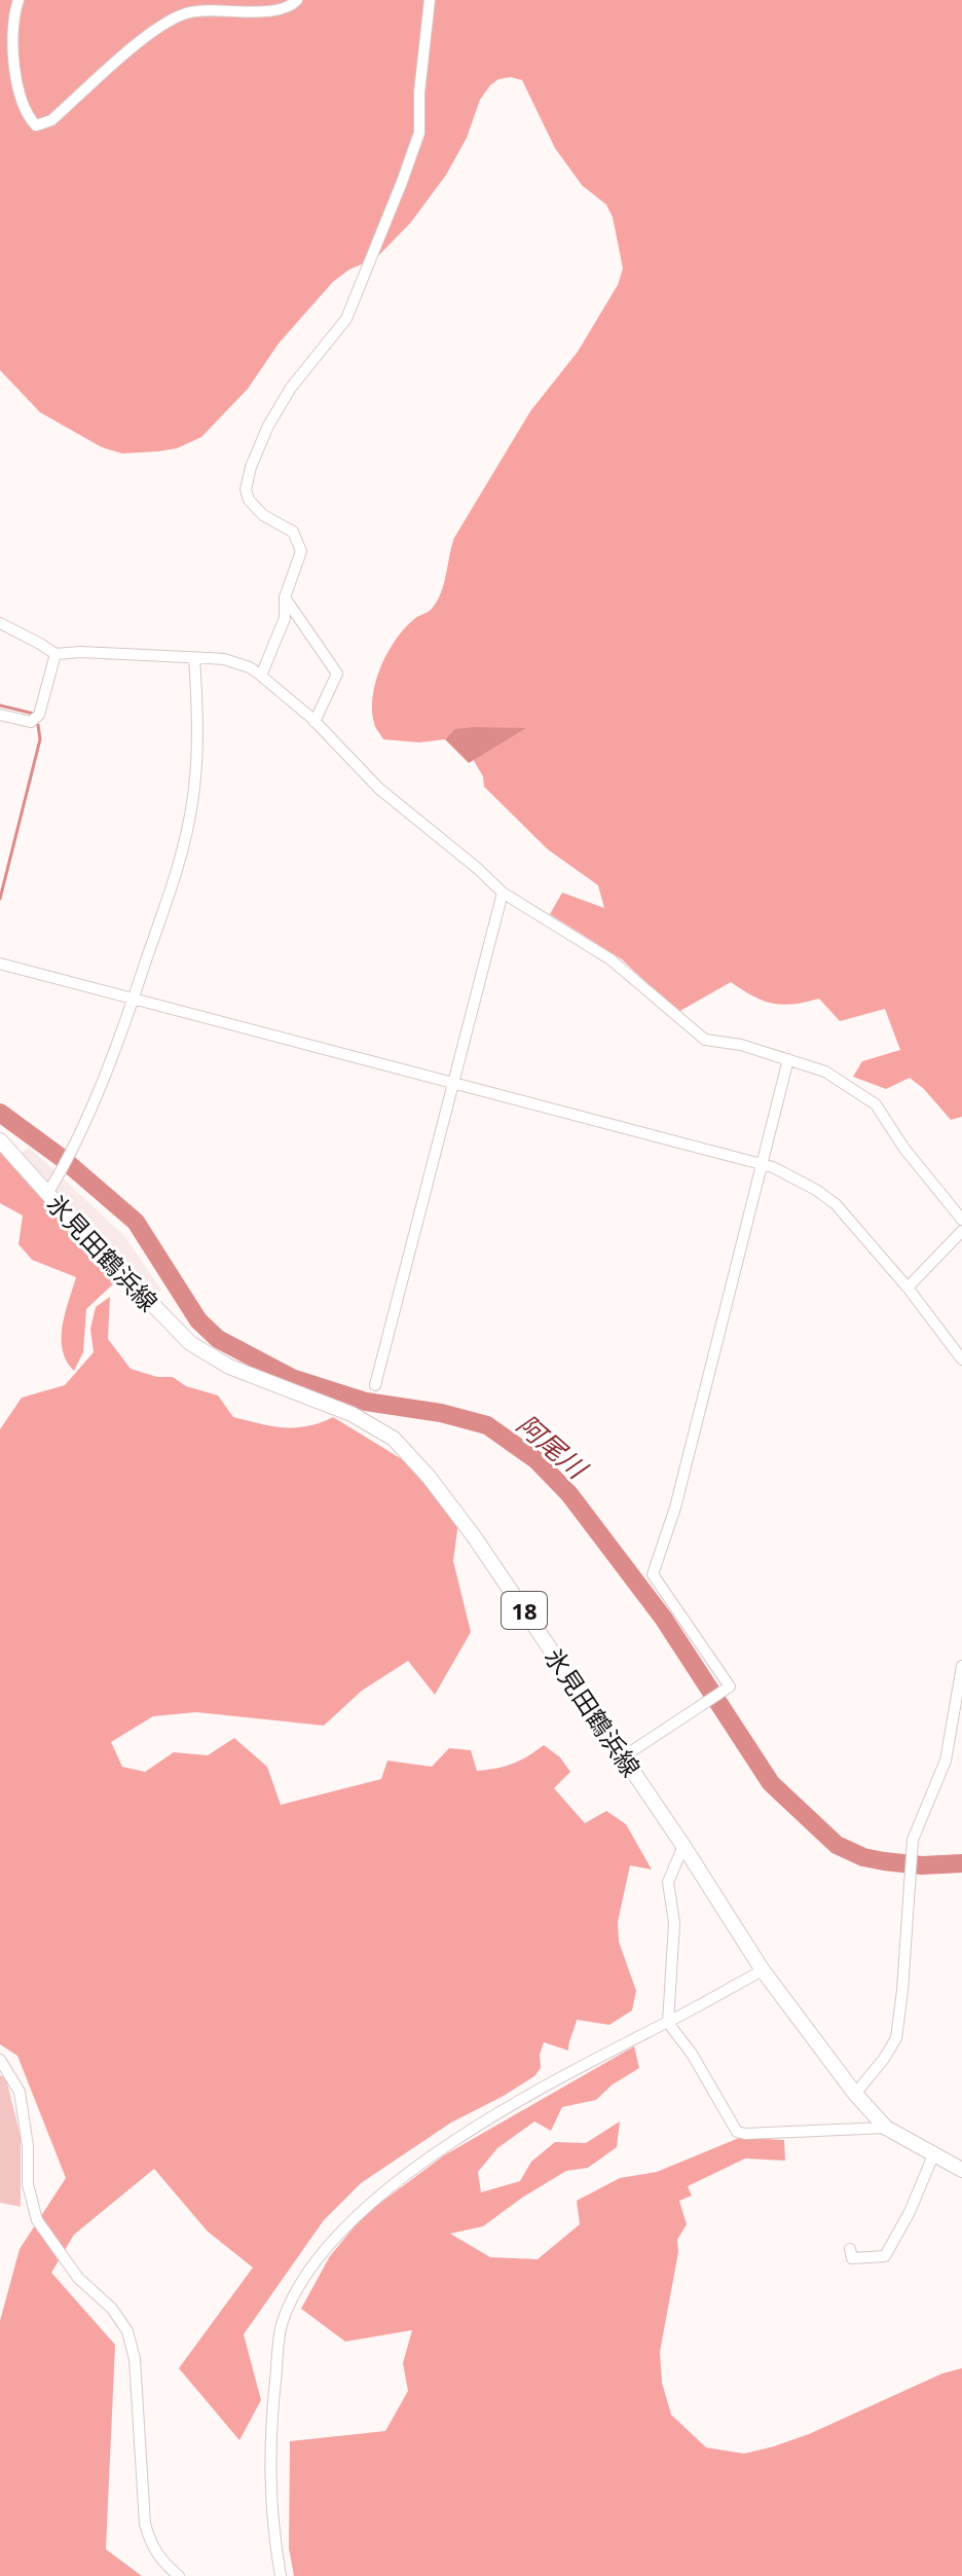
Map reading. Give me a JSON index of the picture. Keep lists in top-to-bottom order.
{
  "streets": {
    "main road": ["氷見田鶴浜線", "18"]
  },
  "water": ["阿尾川"]
}
